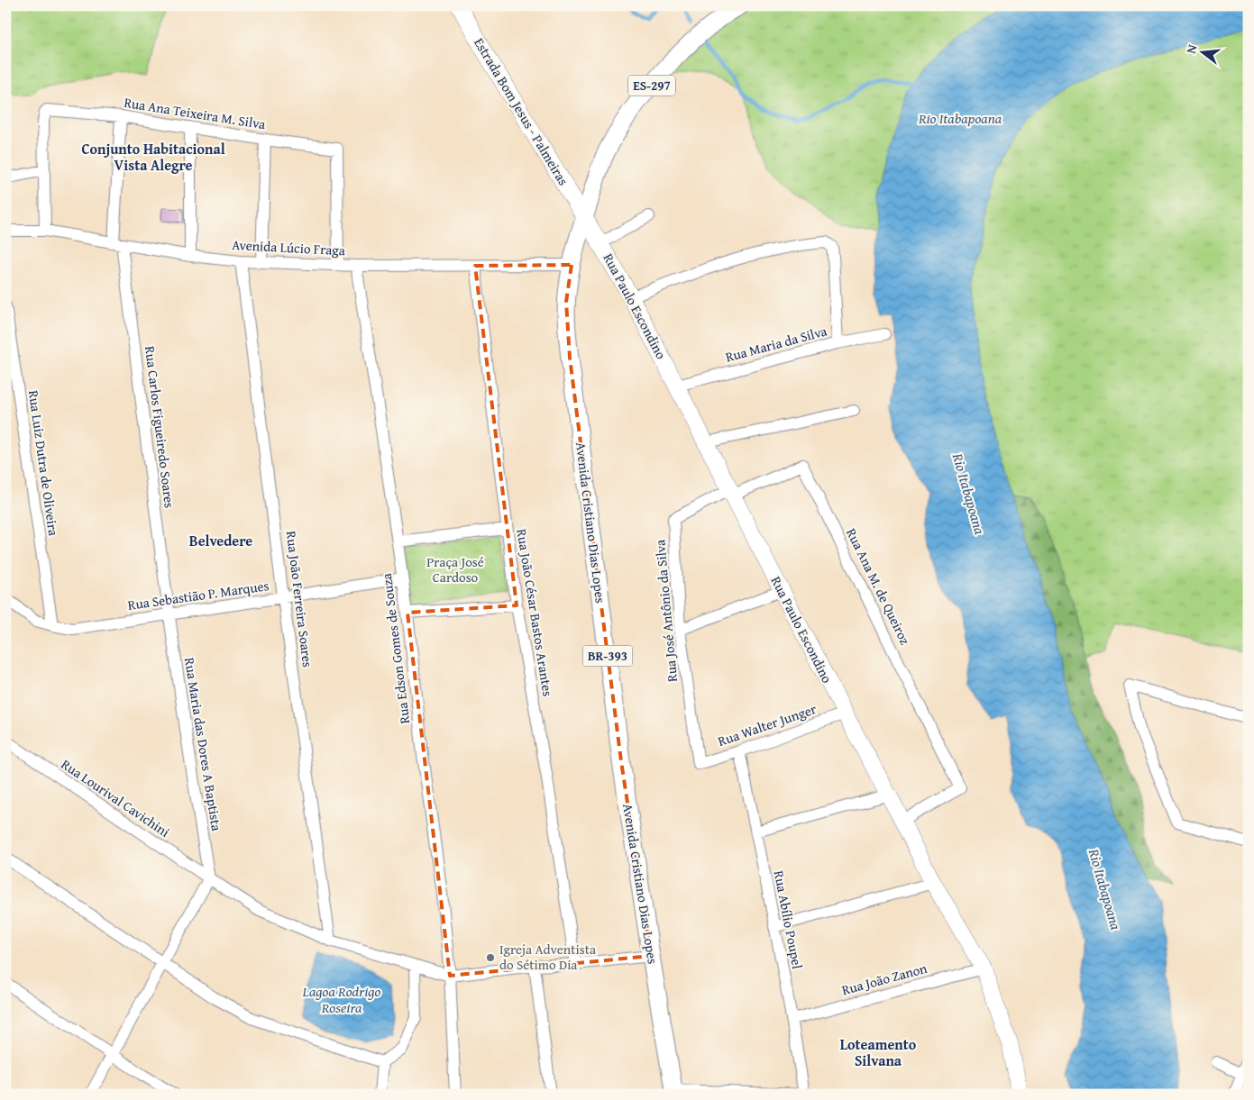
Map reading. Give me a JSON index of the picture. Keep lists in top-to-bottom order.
{
  "streets": {
    "main road": [
      "ES-297",
      "Estrada Bom Jesus - Palmeiras",
      "Rua Paulo Escondino",
      "Avenida Cristiano Dias Lopes",
      "BR-393"
    ],
    "street": [
      "Rua Ana Teixeira M. Silva",
      "Avenida Lúcio Fraga",
      "Rua Maria da Silva",
      "Rua Carlos Figueiredo Soares",
      "Rua Luiz Dutra de Oliveira",
      "Rua Ana M. de Queiroz",
      "Rua Sebastião P. Marques",
      "Rua João Ferreira Soares",
      "Rua José Antônio da Silva",
      "Rua João César Bastos Arantes",
      "Rua Edson Gomes de Souza",
      "Rua Walter Junger",
      "Rua Maria das Dores A Baptista",
      "Rua Lourival Cavichini",
      "Rua Abílio Poupel",
      "Rua João Zanon"
    ]
  },
  "crossings": [
    ["Estrada Bom Jesus - Palmeiras", "Rua Paulo Escondino"],
    ["Estrada Bom Jesus - Palmeiras", "Avenida Cristiano Dias Lopes"],
    ["Rua Ana Teixeira M. Silva", "Avenida Lúcio Fraga"],
    ["Rua Ana Teixeira M. Silva", "Rua Carlos Figueiredo Soares"],
    ["Avenida Lúcio Fraga", "Rua Carlos Figueiredo Soares"],
    ["Avenida Lúcio Fraga", "Avenida Cristiano Dias Lopes"],
    ["Avenida Lúcio Fraga", "Rua João Ferreira Soares"],
    ["Avenida Lúcio Fraga", "Rua João César Bastos Arantes"],
    ["Avenida Lúcio Fraga", "Rua Edson Gomes de Souza"],
    ["Rua Paulo Escondino", "Rua Maria da Silva"],
    ["Rua Paulo Escondino", "Avenida Cristiano Dias Lopes"],
    ["Rua Paulo Escondino", "Rua Ana M. de Queiroz"],
    ["Rua Paulo Escondino", "Rua José Antônio da Silva"],
    ["Rua Paulo Escondino", "Rua Walter Junger"],
    ["Rua Paulo Escondino", "Rua João Zanon"],
    ["Rua Carlos Figueiredo Soares", "Rua Sebastião P. Marques"],
    ["Rua Carlos Figueiredo Soares", "Rua Maria das Dores A Baptista"],
    ["Rua Luiz Dutra de Oliveira", "Rua Sebastião P. Marques"],
    ["Rua Ana M. de Queiroz", "Rua José Antônio da Silva"],
    ["Rua Sebastião P. Marques", "Rua João Ferreira Soares"],
    ["Rua Sebastião P. Marques", "Rua Edson Gomes de Souza"],
    ["Rua Sebastião P. Marques", "Rua Maria das Dores A Baptista"],
    ["Rua João Ferreira Soares", "Rua Lourival Cavichini"],
    ["Rua José Antônio da Silva", "Rua Walter Junger"],
    ["Rua Edson Gomes de Souza", "Rua Lourival Cavichini"],
    ["Rua Walter Junger", "Rua Abílio Poupel"],
    ["Rua Maria das Dores A Baptista", "Rua Lourival Cavichini"],
    ["Rua Abílio Poupel", "Rua João Zanon"]
  ],
  "districts": ["Conjunto Habitacional Vista Alegre", "Belvedere", "Loteamento Silvana"],
  "water": ["Rio Itabapoana", "Lagoa Rodrigo Roseira"],
  "parks": ["Praça José Cardoso"],
  "places": ["Igreja Adventista do Sétimo Dia"],
  "north": "left"
}
